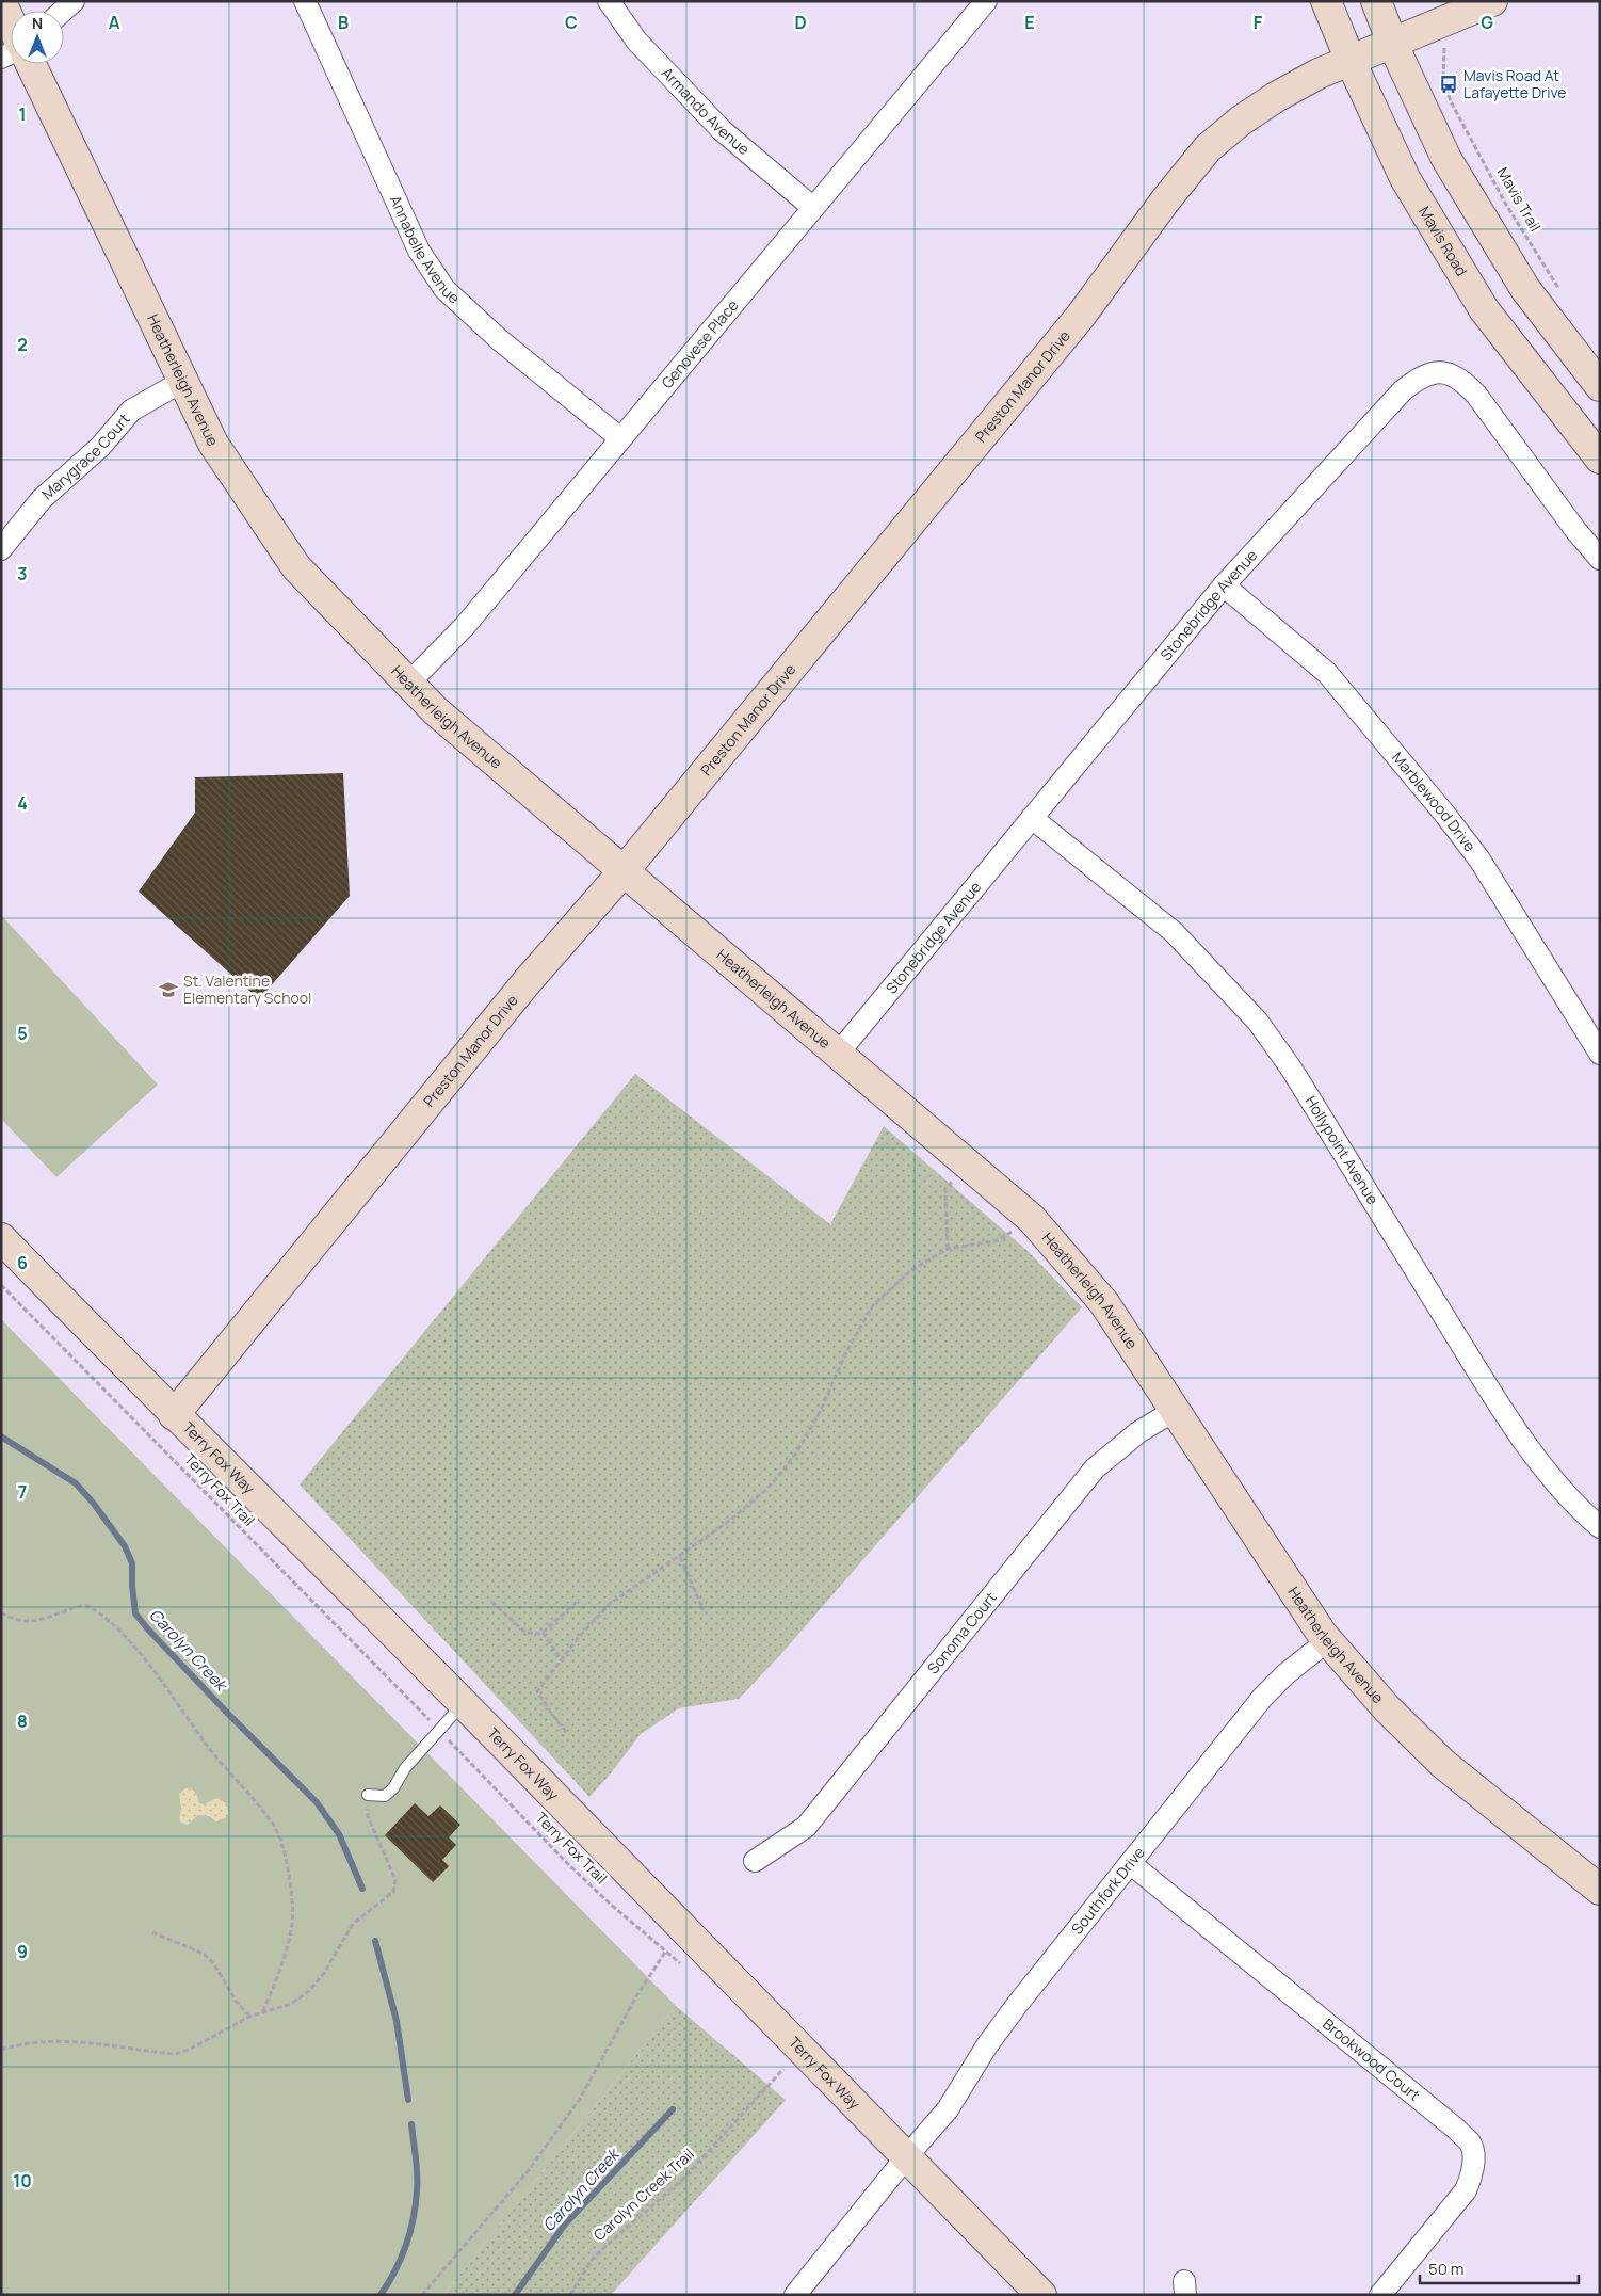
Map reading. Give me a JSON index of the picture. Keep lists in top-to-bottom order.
{
  "streets": {
    "street": [
      "Armando Avenue",
      "Mavis Road",
      "Annabelle Avenue",
      "Genovese Place",
      "Heatherleigh Avenue",
      "Preston Manor Drive",
      "Marygrace Court",
      "Stonebridge Avenue",
      "Marblewood Drive",
      "Hollypoint Avenue",
      "Terry Fox Way",
      "Sonoma Court",
      "Southfork Drive",
      "Brookwood Court"
    ],
    "path": ["Mavis Trail", "Terry Fox Trail", "Carolyn Creek Trail"]
  },
  "crossings": [
    ["Armando Avenue", "Genovese Place"],
    ["Mavis Road", "Preston Manor Drive"],
    ["Annabelle Avenue", "Genovese Place"],
    ["Genovese Place", "Heatherleigh Avenue"],
    ["Heatherleigh Avenue", "Preston Manor Drive"],
    ["Heatherleigh Avenue", "Marygrace Court"],
    ["Heatherleigh Avenue", "Stonebridge Avenue"],
    ["Heatherleigh Avenue", "Sonoma Court"],
    ["Heatherleigh Avenue", "Southfork Drive"],
    ["Preston Manor Drive", "Terry Fox Way"],
    ["Stonebridge Avenue", "Marblewood Drive"],
    ["Stonebridge Avenue", "Hollypoint Avenue"],
    ["Terry Fox Way", "Terry Fox Trail"],
    ["Terry Fox Way", "Southfork Drive"],
    ["Southfork Drive", "Brookwood Court"]
  ],
  "water": ["Carolyn Creek"],
  "places": {
    "bus stop": ["Mavis Road At Lafayette Drive"],
    "school or university": ["St. Valentine Elementary School"]
  },
  "scale_bar": "50 m",
  "north": "top",
  "grid": {
    "columns": [
      "A",
      "B",
      "C",
      "D",
      "E",
      "F",
      "G"
    ],
    "rows": [
      "1",
      "2",
      "3",
      "4",
      "5",
      "6",
      "7",
      "8",
      "9",
      "10"
    ]
  }
}
